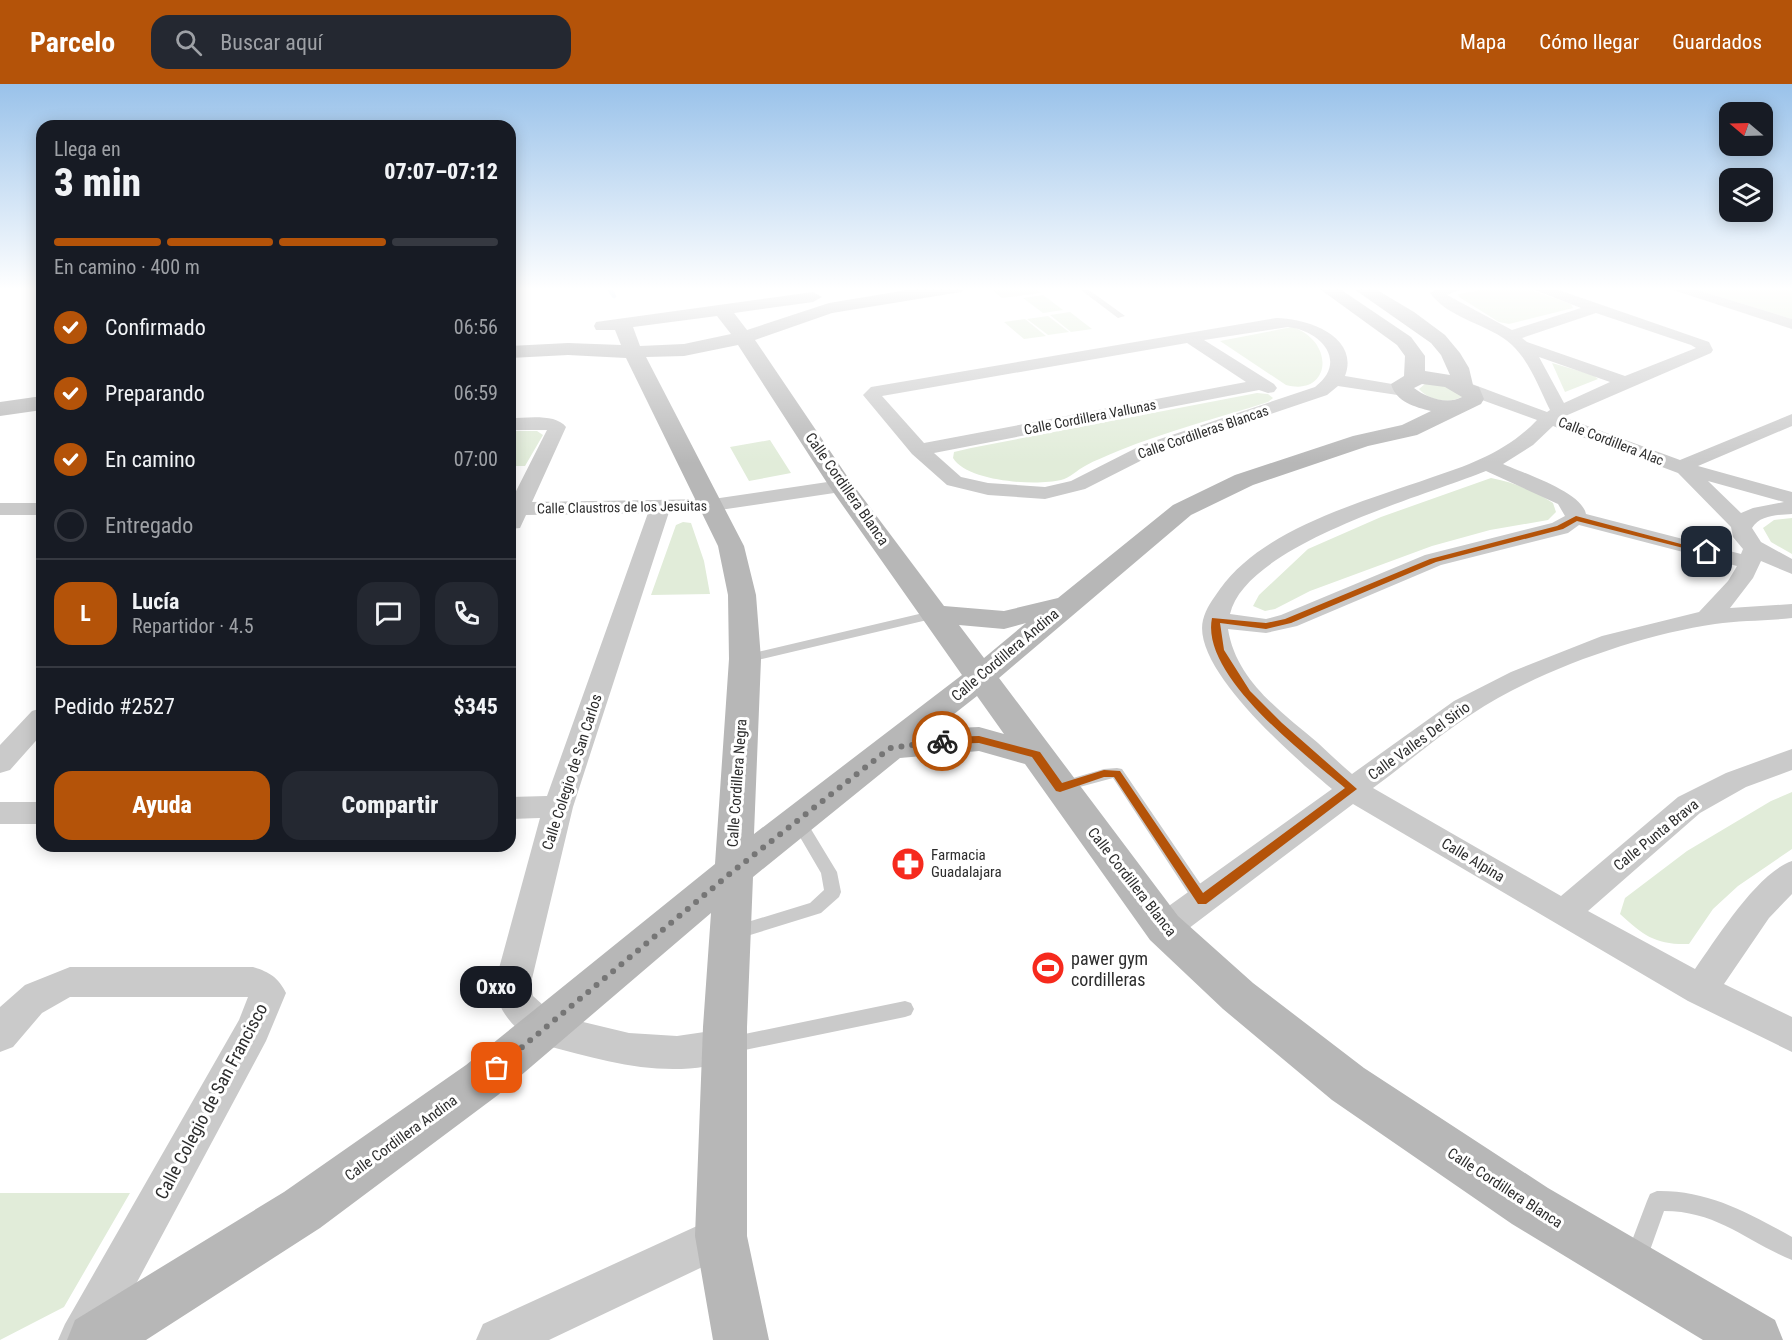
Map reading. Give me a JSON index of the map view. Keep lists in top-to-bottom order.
{
  "streets": {
    "street": [
      "Calle Cordillera Vallunas",
      "Calle Cordilleras Blancas",
      "Calle Cordillera Alac",
      "Calle Cordillera Blanca",
      "Calle Claustros de los Jesuitas",
      "Calle Cordillera Andina",
      "Calle Valles Del Sirio",
      "Calle Colegio de San Carlos",
      "Calle Cordillera Negra",
      "Calle Punta Brava",
      "Calle Alpina",
      "Calle Colegio de San Francisco"
    ]
  },
  "crossings": [
    ["Calle Cordillera Vallunas", "Calle Cordilleras Blancas"],
    ["Calle Cordillera Alac", "Calle Cordillera Andina"],
    ["Calle Cordillera Blanca", "Calle Claustros de los Jesuitas"],
    ["Calle Cordillera Blanca", "Calle Cordillera Andina"],
    ["Calle Cordillera Blanca", "Calle Valles Del Sirio"],
    ["Calle Claustros de los Jesuitas", "Calle Colegio de San Carlos"],
    ["Calle Claustros de los Jesuitas", "Calle Cordillera Negra"],
    ["Calle Cordillera Andina", "Calle Colegio de San Carlos"],
    ["Calle Cordillera Andina", "Calle Cordillera Negra"],
    ["Calle Valles Del Sirio", "Calle Alpina"],
    ["Calle Punta Brava", "Calle Alpina"]
  ],
  "places": {
    "pharmacy": ["Farmacia Guadalajara"],
    "sports": ["pawer gym cordilleras"],
    "other": ["Oxxo"]
  },
  "north": "left",
  "page": {
    "header": "Parcelo",
    "search": "Buscar aquí",
    "nav": ["Mapa", "Cómo llegar", "Guardados"],
    "heading": ["3 min", "Llega en", "07:07–07:12"],
    "panel": [
      "Lucía",
      "Repartidor · 4.5",
      "Pedido #2527",
      "$345"
    ],
    "bar": "En camino · 400 m",
    "list": [
      ["Confirmado", "06:56"],
      ["Preparando", "06:59"],
      ["En camino", "07:00"],
      "Entregado"
    ],
    "round": "L",
    "buttons": ["Ayuda", "Compartir"],
    "bubble": "Oxxo"
  }
}
